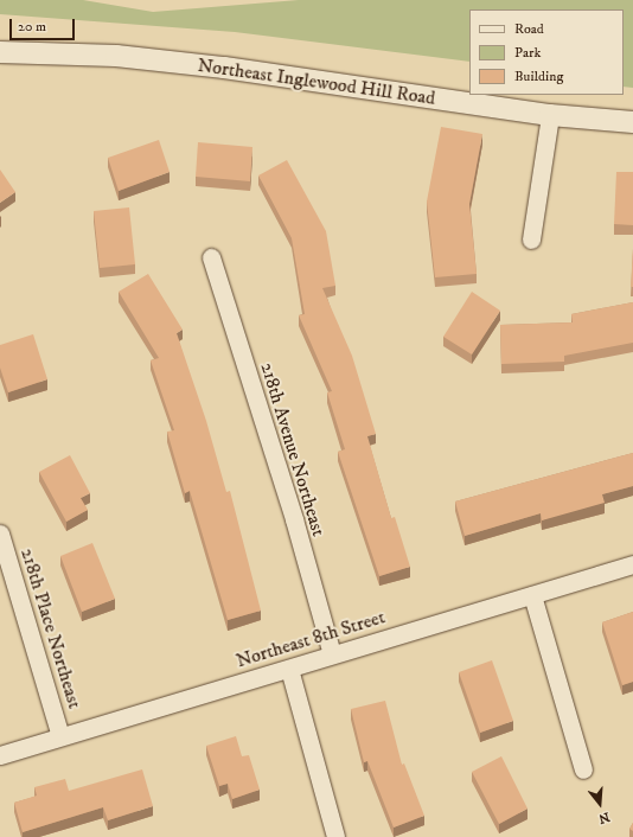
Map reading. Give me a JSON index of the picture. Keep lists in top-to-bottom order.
{
  "streets": {
    "street": [
      "Northeast Inglewood Hill Road",
      "218th Avenue Northeast",
      "218th Place Northeast",
      "Northeast 8th Street"
    ]
  },
  "crossings": [
    ["218th Avenue Northeast", "Northeast 8th Street"],
    ["218th Place Northeast", "Northeast 8th Street"]
  ],
  "legend": ["Road", "Park", "Building"],
  "scale_bar": "20 m",
  "north": "bottom"
}
